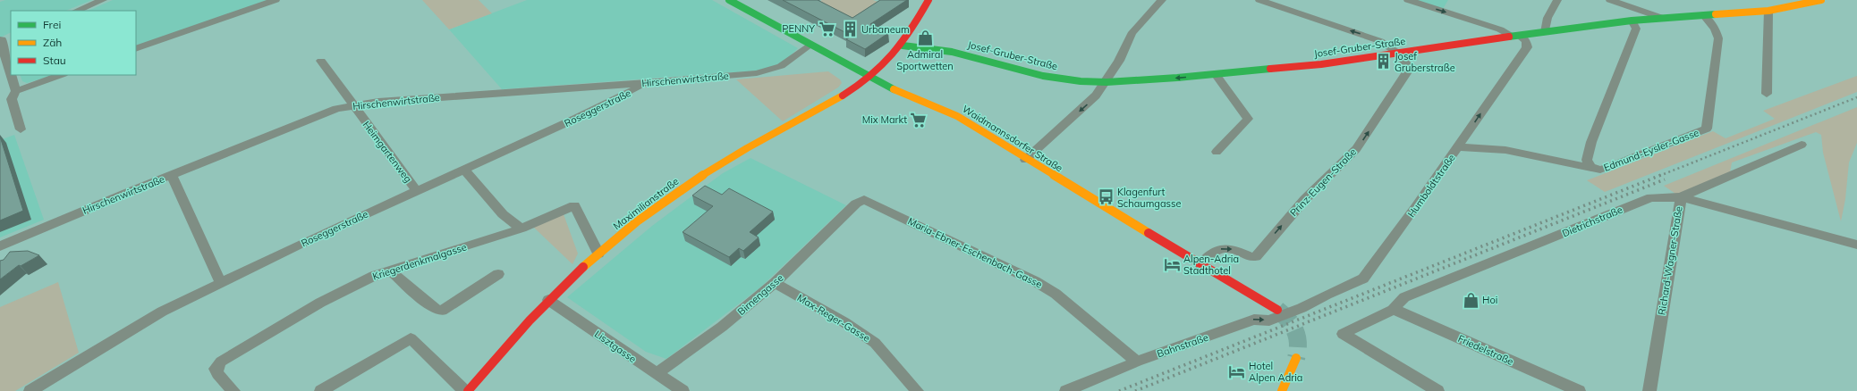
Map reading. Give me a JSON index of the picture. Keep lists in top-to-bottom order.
{
  "streets": {
    "street": [
      "Josef-Gruber-Straße",
      "Hirschenwirtstraße",
      "Roseggerstraße",
      "Waidmannsdorfer Straße",
      "Edmund-Eysler-Gasse",
      "Heimgartenweg",
      "Prinz-Eugen-Straße",
      "Humboldtstraße",
      "Maximilianstraße",
      "Dietrichstraße",
      "Maria-Ebner-Eschenbach-Gasse",
      "Richard-Wagner-Straße",
      "Kriegerdenkmalgasse",
      "Birnengasse",
      "Max-Reger-Gasse",
      "Bahnstraße",
      "Lisztgasse",
      "Friedelstraße"
    ]
  },
  "crossings": [
    ["Josef-Gruber-Straße", "Edmund-Eysler-Gasse"],
    ["Josef-Gruber-Straße", "Prinz-Eugen-Straße"],
    ["Josef-Gruber-Straße", "Humboldtstraße"],
    ["Josef-Gruber-Straße", "Maximilianstraße"],
    ["Hirschenwirtstraße", "Roseggerstraße"],
    ["Hirschenwirtstraße", "Waidmannsdorfer Straße"],
    ["Hirschenwirtstraße", "Heimgartenweg"],
    ["Roseggerstraße", "Heimgartenweg"],
    ["Waidmannsdorfer Straße", "Prinz-Eugen-Straße"],
    ["Waidmannsdorfer Straße", "Maximilianstraße"],
    ["Edmund-Eysler-Gasse", "Humboldtstraße"],
    ["Humboldtstraße", "Bahnstraße"],
    ["Maximilianstraße", "Kriegerdenkmalgasse"],
    ["Maximilianstraße", "Lisztgasse"],
    ["Dietrichstraße", "Richard-Wagner-Straße"],
    ["Dietrichstraße", "Friedelstraße"],
    ["Maria-Ebner-Eschenbach-Gasse", "Birnengasse"],
    ["Maria-Ebner-Eschenbach-Gasse", "Bahnstraße"],
    ["Birnengasse", "Max-Reger-Gasse"],
    ["Birnengasse", "Lisztgasse"]
  ],
  "one_way": ["Prinz-Eugen-Straße", "Bahnstraße"],
  "places": {
    "supermarket": ["PENNY", "Mix Markt"],
    "building": ["Urbaneum", "Josef Gruberstraße"],
    "shop": ["Admiral Sportwetten", "Hoi"],
    "bus stop": ["Klagenfurt Schaumgasse"],
    "hotel": ["Alpen-Adria Stadthotel", "Hotel Alpen Adria"]
  },
  "legend": ["Frei", "Zäh", "Stau"]
}
